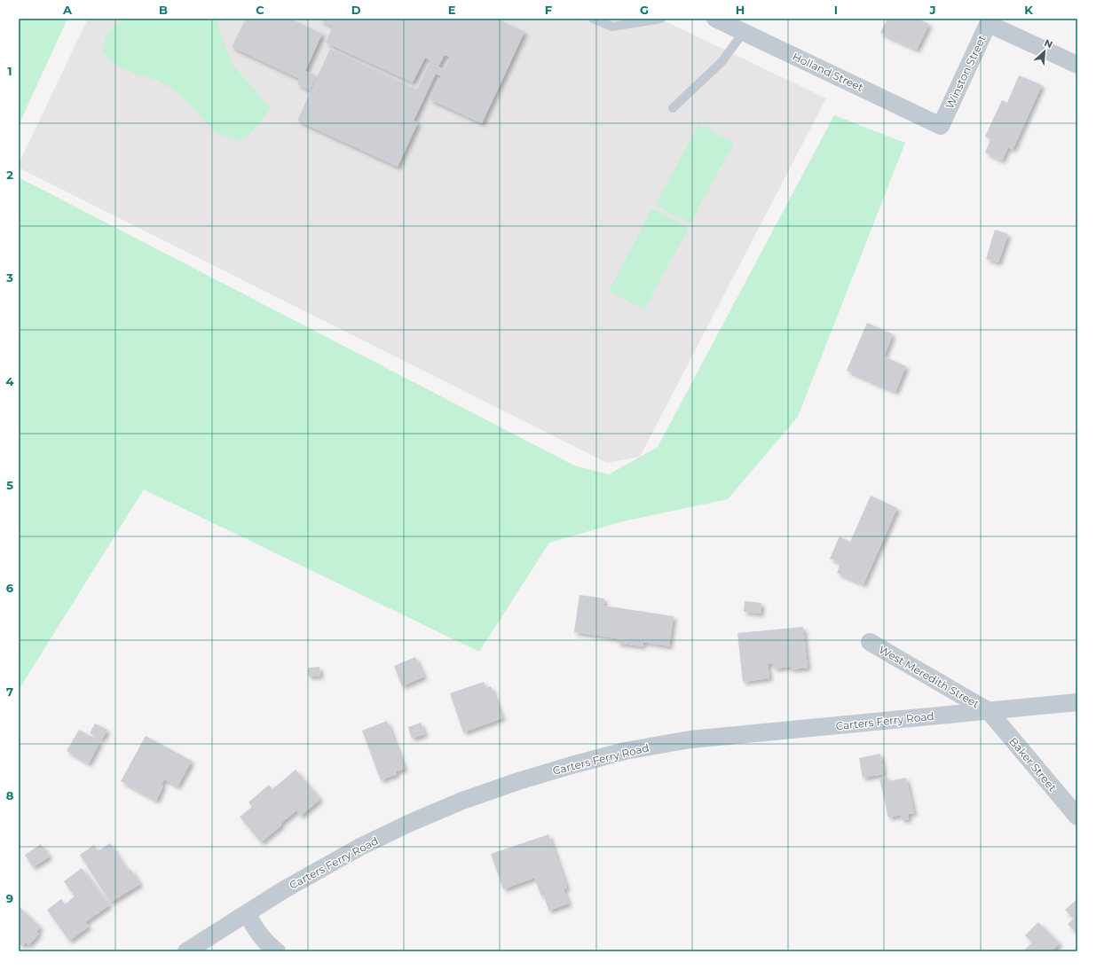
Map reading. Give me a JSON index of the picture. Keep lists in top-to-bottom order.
{
  "streets": {
    "street": [
      "Holland Street",
      "Winston Street",
      "West Meredith Street",
      "Carters Ferry Road",
      "Baker Street"
    ]
  },
  "crossings": [
    ["Holland Street", "Winston Street"],
    ["West Meredith Street", "Carters Ferry Road"],
    ["West Meredith Street", "Baker Street"],
    ["Carters Ferry Road", "Baker Street"]
  ],
  "north": "top right",
  "grid": {
    "columns": [
      "A",
      "B",
      "C",
      "D",
      "E",
      "F",
      "G",
      "H",
      "I",
      "J",
      "K"
    ],
    "rows": [
      "1",
      "2",
      "3",
      "4",
      "5",
      "6",
      "7",
      "8",
      "9"
    ]
  }
}
